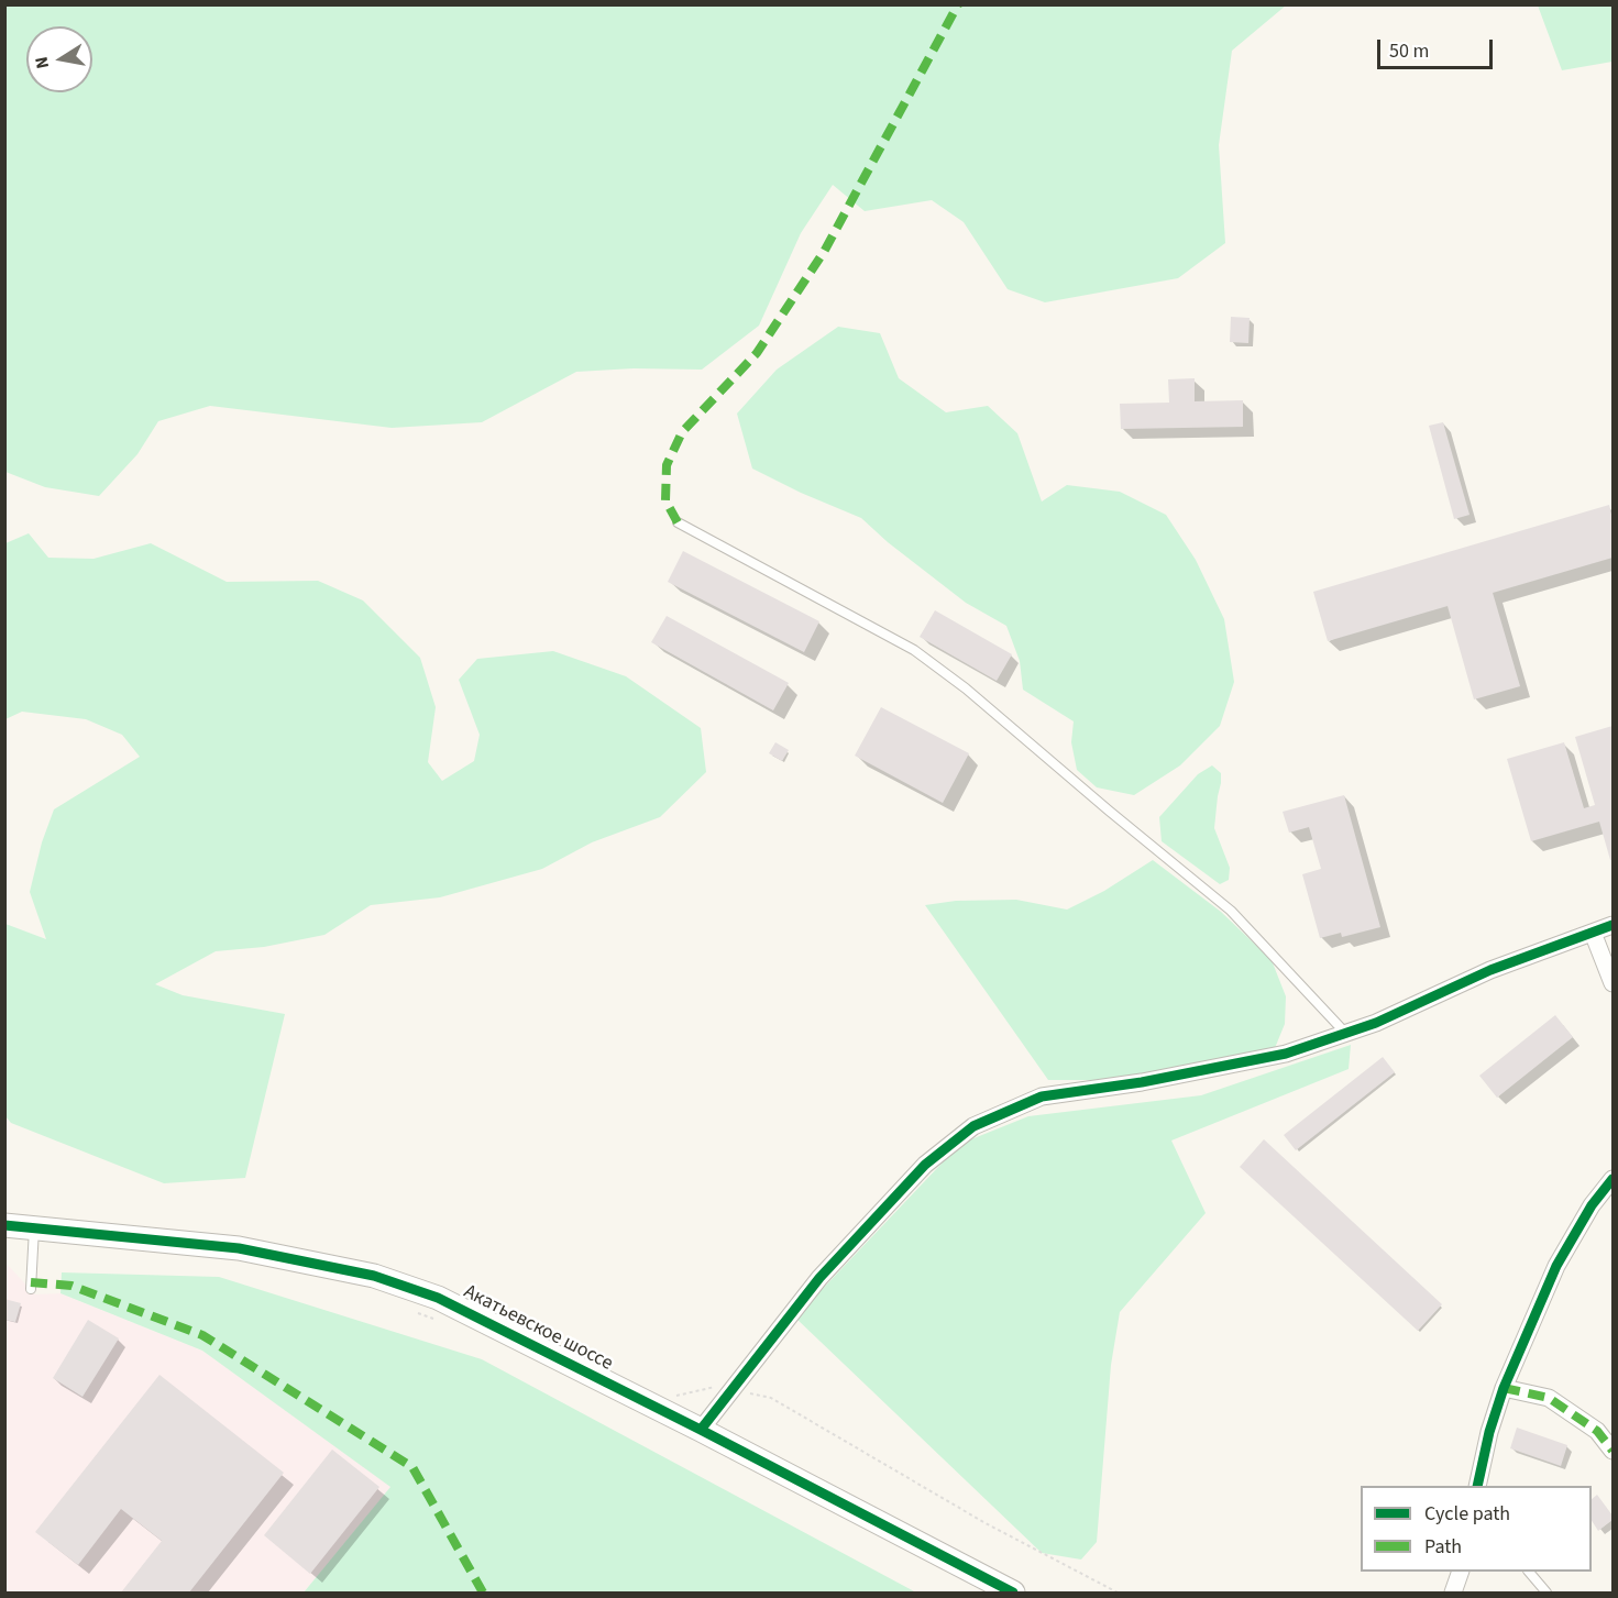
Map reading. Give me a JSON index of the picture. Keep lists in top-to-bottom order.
{
  "streets": {
    "street": ["Акатьевское шоссе"]
  },
  "legend": ["Cycle path", "Path"],
  "scale_bar": "50 m",
  "north": "left"
}
